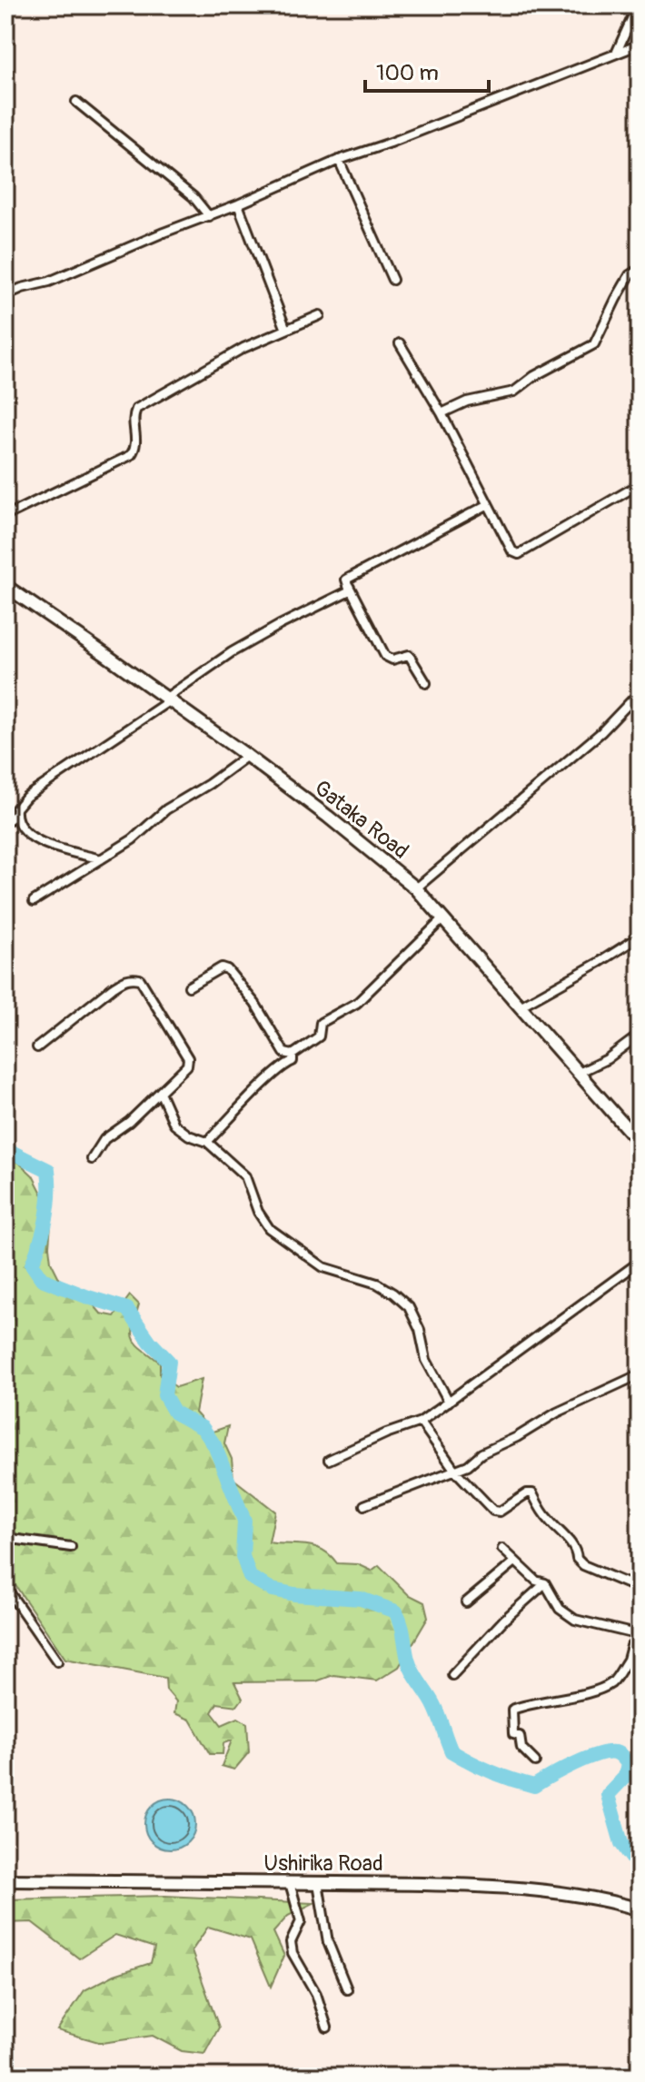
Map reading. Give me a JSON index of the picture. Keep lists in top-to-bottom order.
{
  "streets": {
    "street": ["Gataka Road", "Ushirika Road"]
  },
  "scale_bar": "100 m"
}
